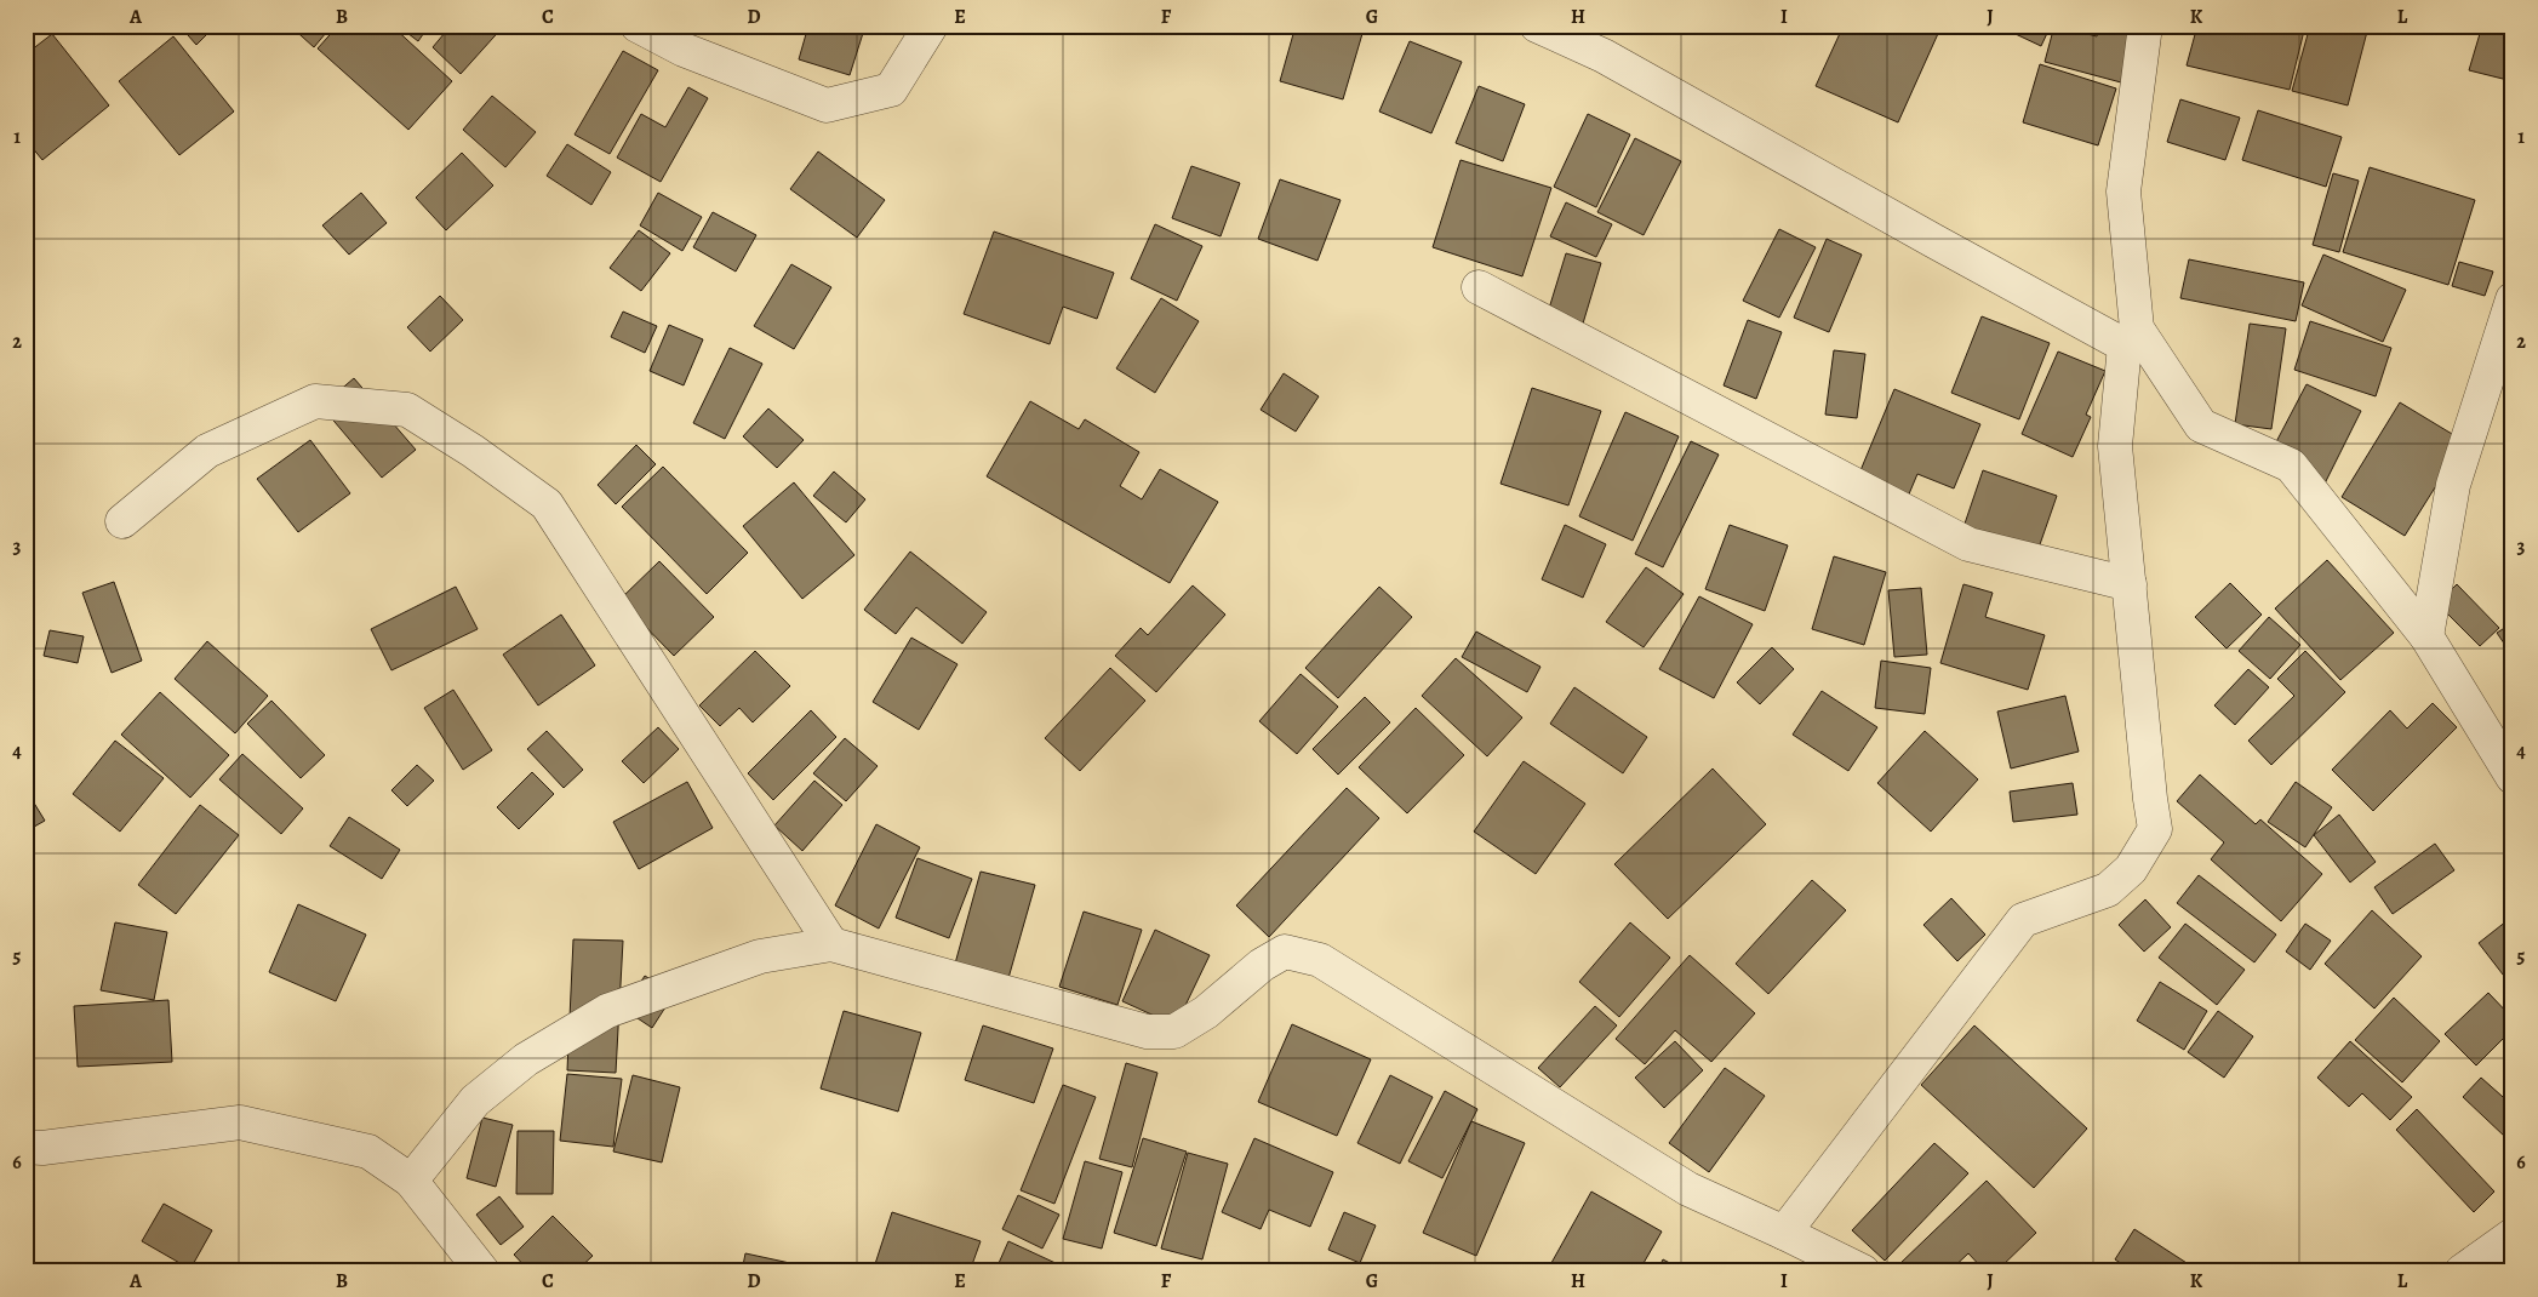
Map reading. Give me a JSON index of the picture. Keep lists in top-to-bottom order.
{
  "grid": {
    "columns": [
      "A",
      "B",
      "C",
      "D",
      "E",
      "F",
      "G",
      "H",
      "I",
      "J",
      "K",
      "L"
    ],
    "rows": [
      "1",
      "2",
      "3",
      "4",
      "5",
      "6"
    ]
  }
}
